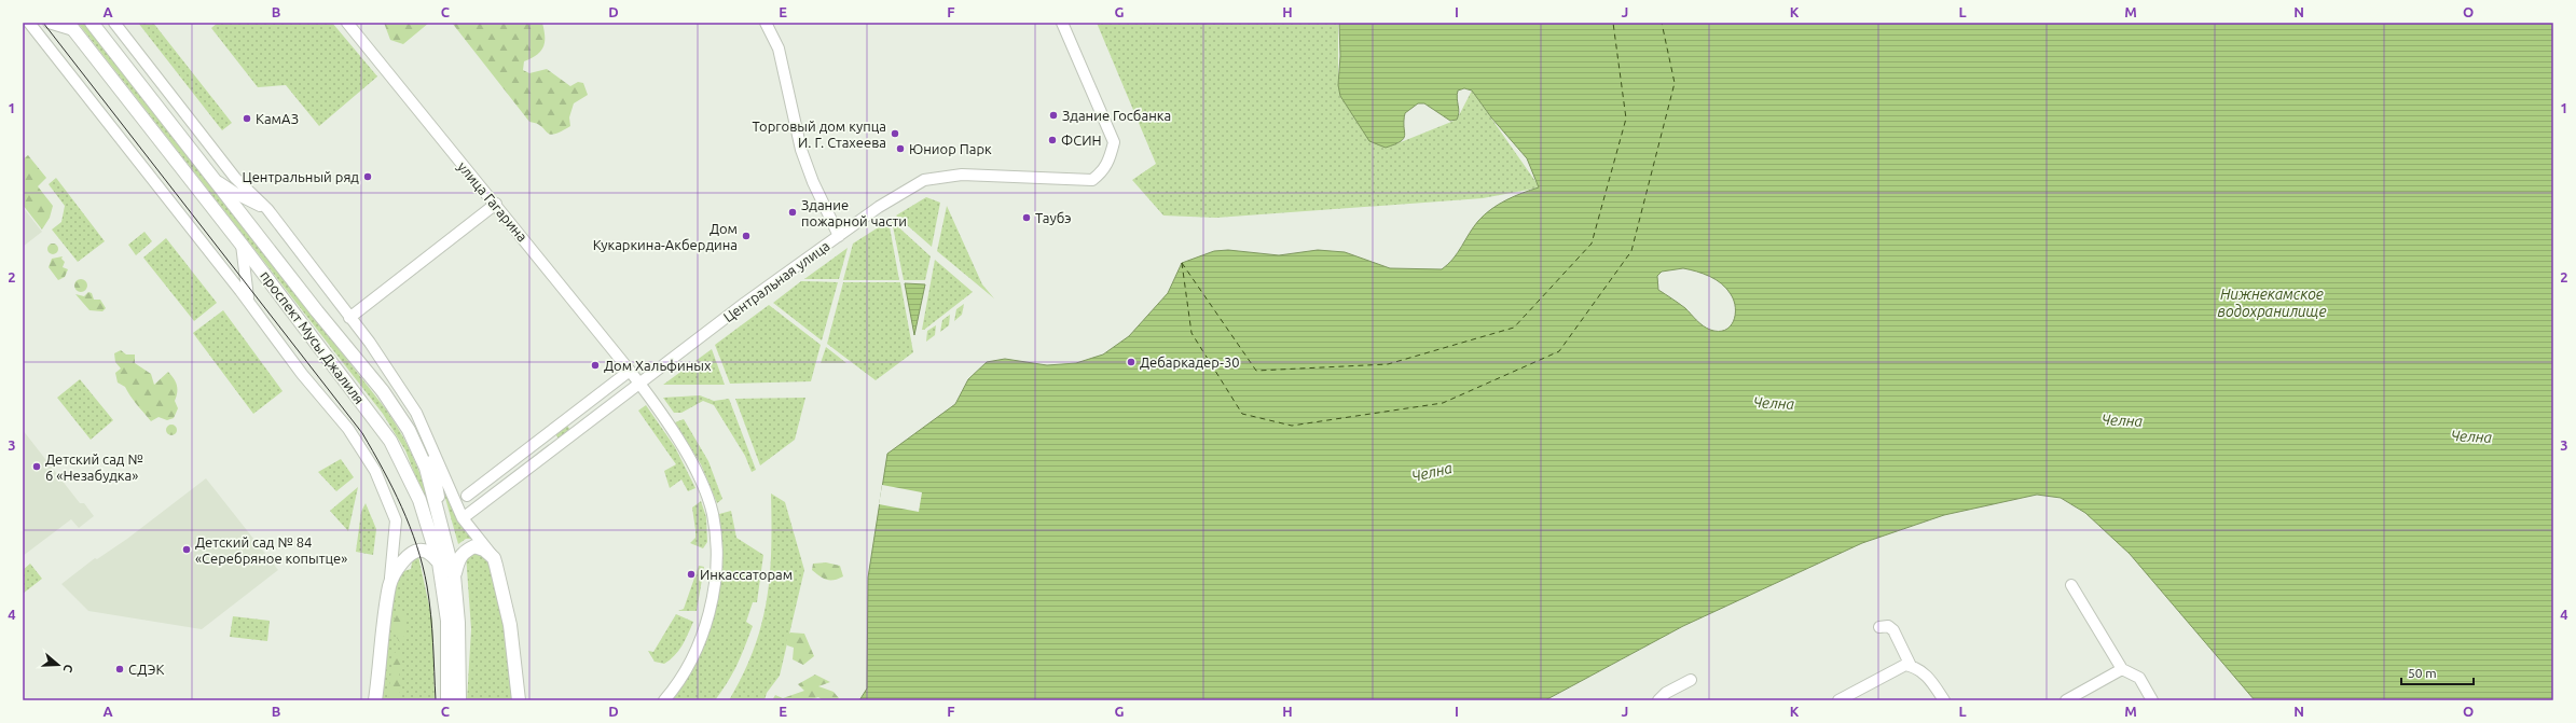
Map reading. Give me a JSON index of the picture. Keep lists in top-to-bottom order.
{
  "streets": {
    "main road": ["проспект Мусы Джалиля"],
    "street": ["улица Гагарина", "Центральная улица"]
  },
  "crossings": [
    ["улица Гагарина", "Центральная улица"]
  ],
  "water": ["Нижнекамское водохранилище", "Челна"],
  "places": [
    "Здание Госбанка",
    "КамАЗ",
    "Торговый дом купца И. Г. Стахеева",
    "ФСИН",
    "Юниор Парк",
    "Центральный ряд",
    "Здание пожарной части",
    "Таубэ",
    "Дом Кукаркина-Акбердина",
    "Дебаркадер-30",
    "Дом Хальфиных",
    "Детский сад № 6 «Незабудка»",
    "Детский сад № 84 «Серебряное копытце»",
    "Инкассаторам",
    "СДЭК"
  ],
  "scale_bar": "50 m",
  "north": "right",
  "grid": {
    "columns": [
      "A",
      "B",
      "C",
      "D",
      "E",
      "F",
      "G",
      "H",
      "I",
      "J",
      "K",
      "L",
      "M",
      "N",
      "O"
    ],
    "rows": [
      "1",
      "2",
      "3",
      "4"
    ]
  }
}
